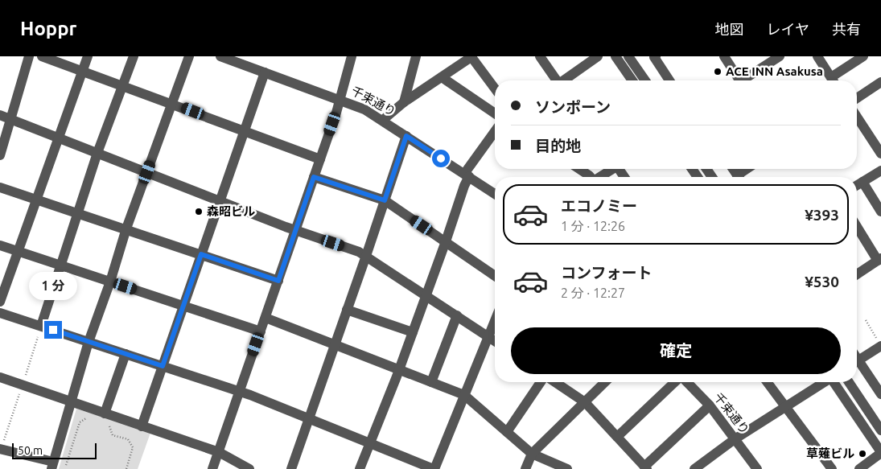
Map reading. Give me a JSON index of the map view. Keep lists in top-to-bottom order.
{
  "streets": {
    "street": ["千束通り"]
  },
  "places": ["ACE INN Asakusa", "森昭ビル", "草薙ビル"],
  "scale_bar": "50 m",
  "page": {
    "header": "Hoppr",
    "nav": ["地図", "レイヤ", "共有"],
    "banner": ["ソンポーン", "目的地"],
    "list": [
      {
        "name": "エコノミー",
        "note": "1 分 · 12:26",
        "value": "¥393"
      },
      {
        "name": "コンフォート",
        "note": "2 分 · 12:27",
        "value": "¥530"
      }
    ],
    "bubble": "1 分",
    "buttons": "確定",
    "scale": "50 m"
  }
}
